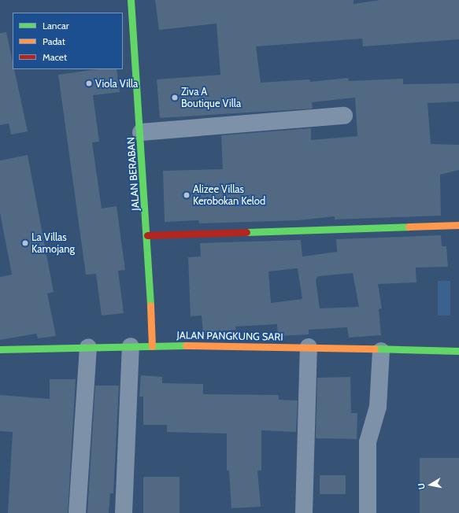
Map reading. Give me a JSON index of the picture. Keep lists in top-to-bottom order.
{
  "streets": {
    "street": ["JALAN BERABAN", "JALAN PANGKUNG SARI"]
  },
  "crossings": [
    ["JALAN BERABAN", "JALAN PANGKUNG SARI"]
  ],
  "places": [
    "Viola Villa",
    "Ziva A Boutique Villa",
    "Alizee Villas Kerobokan Kelod",
    "La Villas Kamojang"
  ],
  "legend": ["Lancar", "Padat", "Macet"],
  "north": "left"
}
